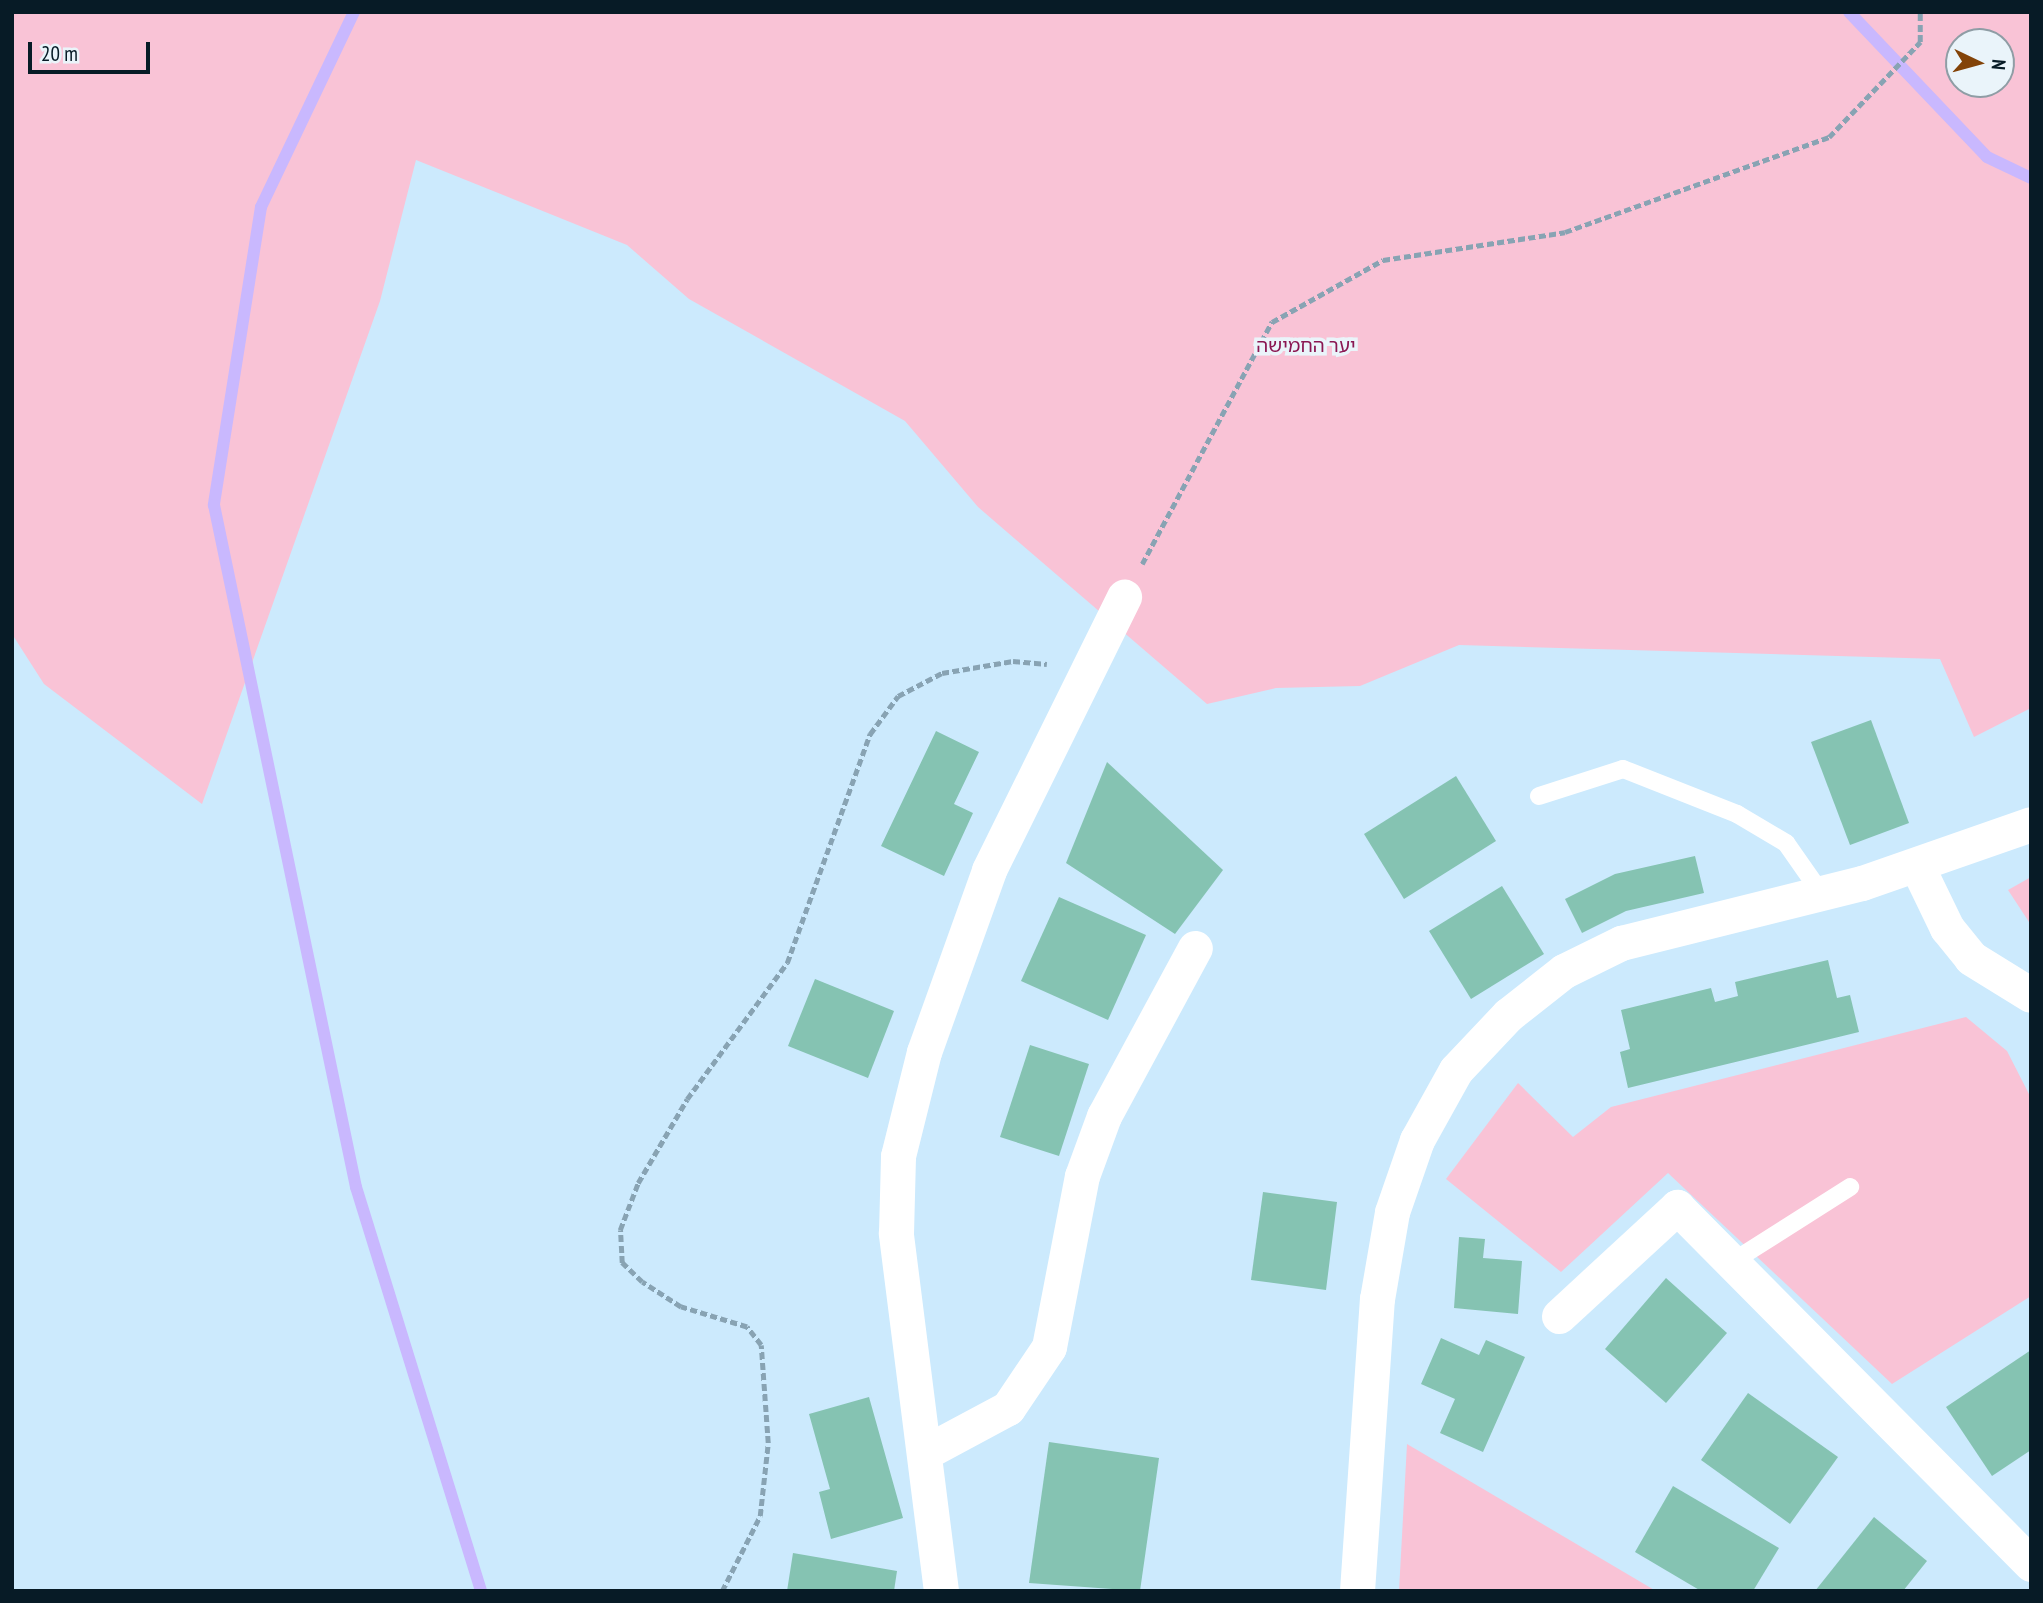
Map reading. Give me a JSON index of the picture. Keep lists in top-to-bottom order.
{
  "parks": ["יער החמישה"],
  "scale_bar": "20 m",
  "north": "right"
}
